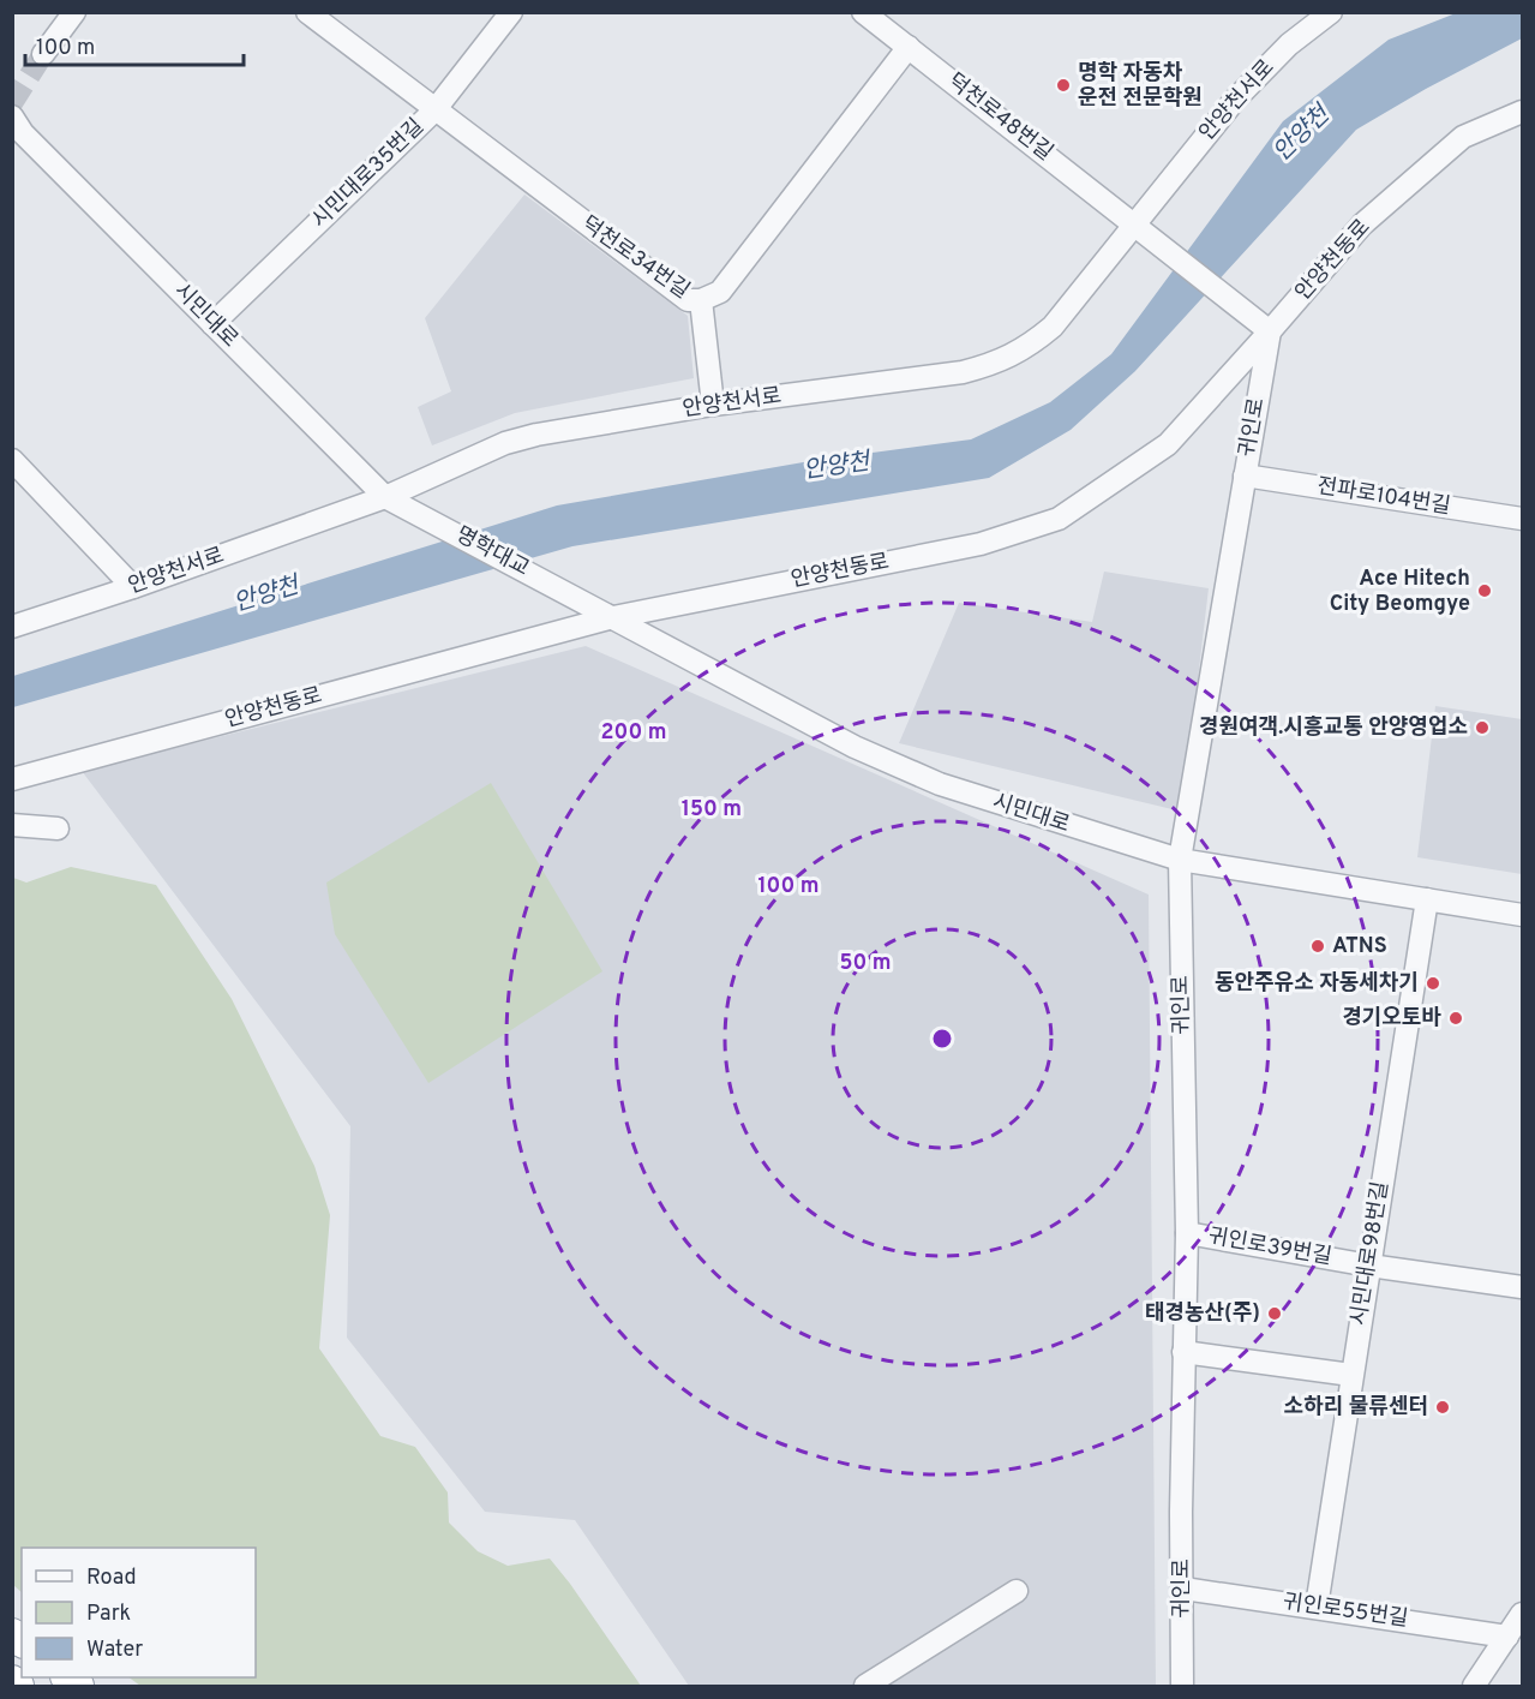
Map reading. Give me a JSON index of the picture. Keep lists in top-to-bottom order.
{
  "streets": {
    "street": [
      "안양천서로",
      "덕천로48번길",
      "시민대로35번길",
      "덕천로34번길",
      "안양천동로",
      "시민대로",
      "귀인로",
      "전파로104번길",
      "명학대교",
      "귀인로39번길",
      "시민대로98번길",
      "귀인로55번길"
    ]
  },
  "crossings": [
    ["안양천서로", "덕천로48번길"],
    ["안양천서로", "시민대로"],
    ["덕천로48번길", "덕천로34번길"],
    ["덕천로48번길", "안양천동로"],
    ["덕천로48번길", "귀인로"],
    ["시민대로35번길", "덕천로34번길"],
    ["시민대로35번길", "시민대로"],
    ["안양천동로", "시민대로"],
    ["안양천동로", "귀인로"],
    ["시민대로", "귀인로"],
    ["시민대로", "명학대교"],
    ["시민대로", "시민대로98번길"],
    ["귀인로", "전파로104번길"],
    ["귀인로", "귀인로39번길"],
    ["귀인로", "귀인로55번길"],
    ["귀인로39번길", "시민대로98번길"],
    ["시민대로98번길", "귀인로55번길"]
  ],
  "water": ["안양천"],
  "places": [
    "명학 자동차 운전 전문학원",
    "Ace Hitech City Beomgye",
    "경원여객.시흥교통 안양영업소",
    "ATNS",
    "동안주유소 자동세차기",
    "경기오토바",
    "태경농산(주)",
    "소하리 물류센터"
  ],
  "legend": ["Road", "Park", "Water"],
  "scale_bar": "100 m",
  "rings": [
    "200 m",
    "150 m",
    "100 m",
    "50 m"
  ]
}
